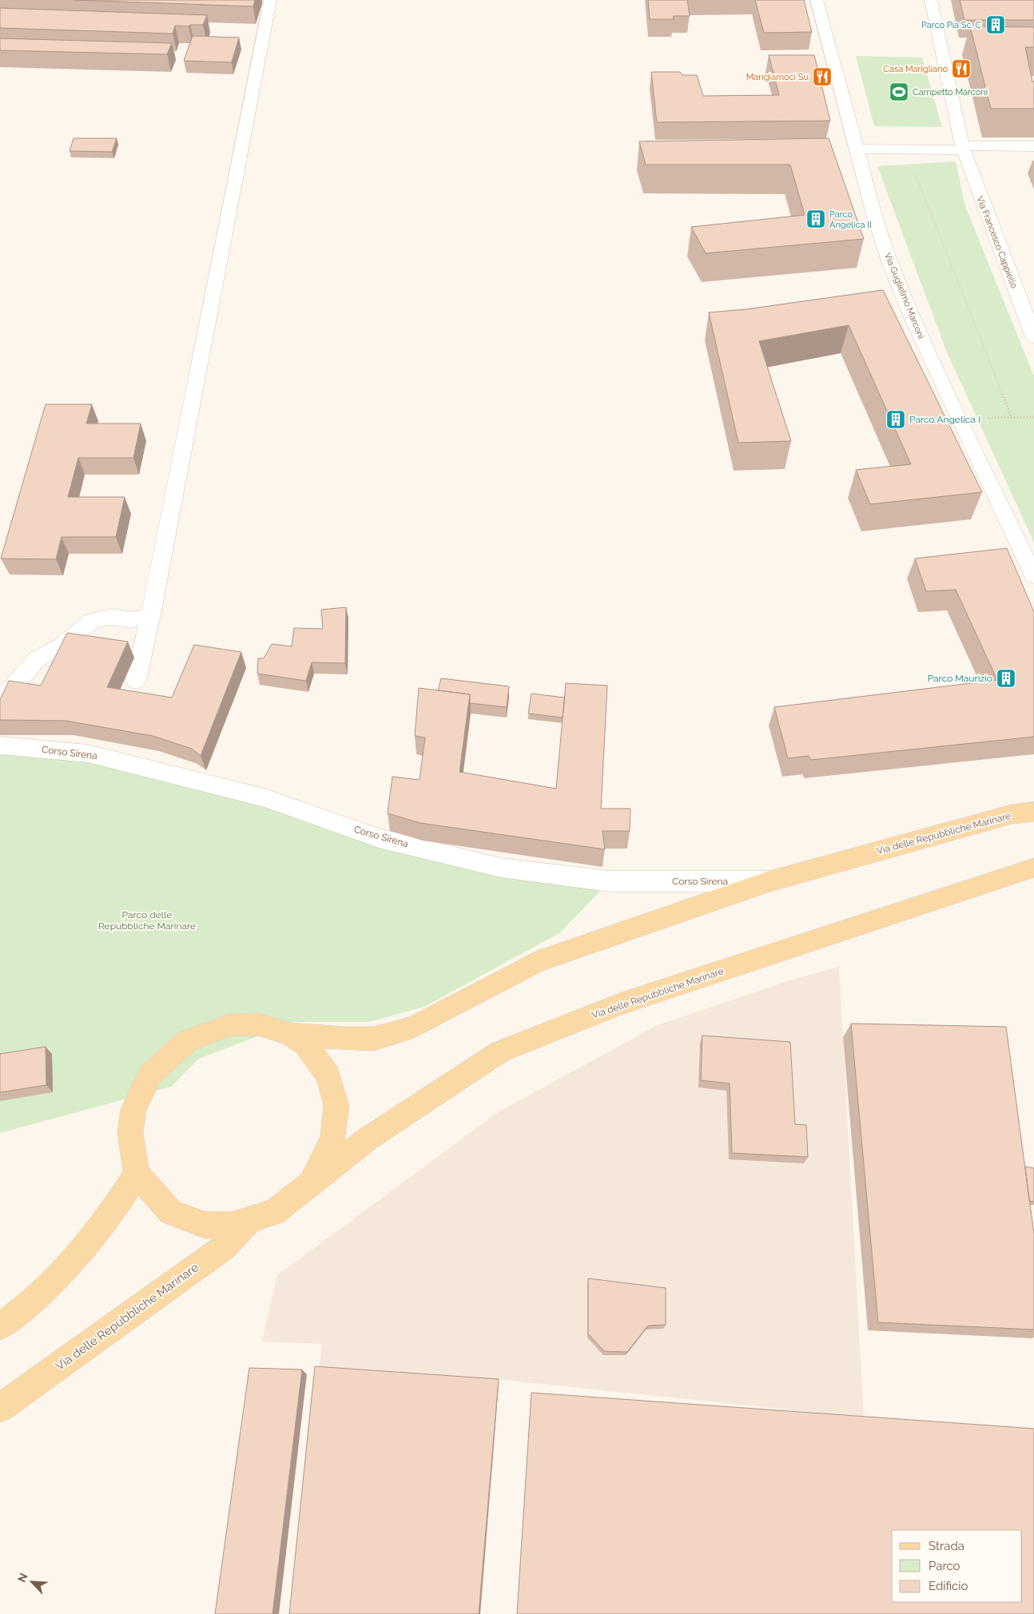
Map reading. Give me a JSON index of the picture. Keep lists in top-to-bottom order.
{
  "streets": {
    "main road": ["Via delle Repubbliche Marinare"],
    "street": ["Via Francesco Cappiello", "Via Guglielmo Marconi", "Corso Sirena"]
  },
  "crossings": [
    ["Corso Sirena", "Via delle Repubbliche Marinare"]
  ],
  "parks": ["Parco delle Repubbliche Marinare"],
  "places": {
    "building": [
      "Parco Pia Sc. C",
      "Parco Angelica II",
      "Parco Angelica I",
      "Parco Maurizio"
    ],
    "restaurant": ["Casa Marigliano", "Mangiamoci Su"],
    "sports": ["Campetto Marconi"]
  },
  "legend": ["Strada", "Parco", "Edificio"],
  "north": "top left"
}
